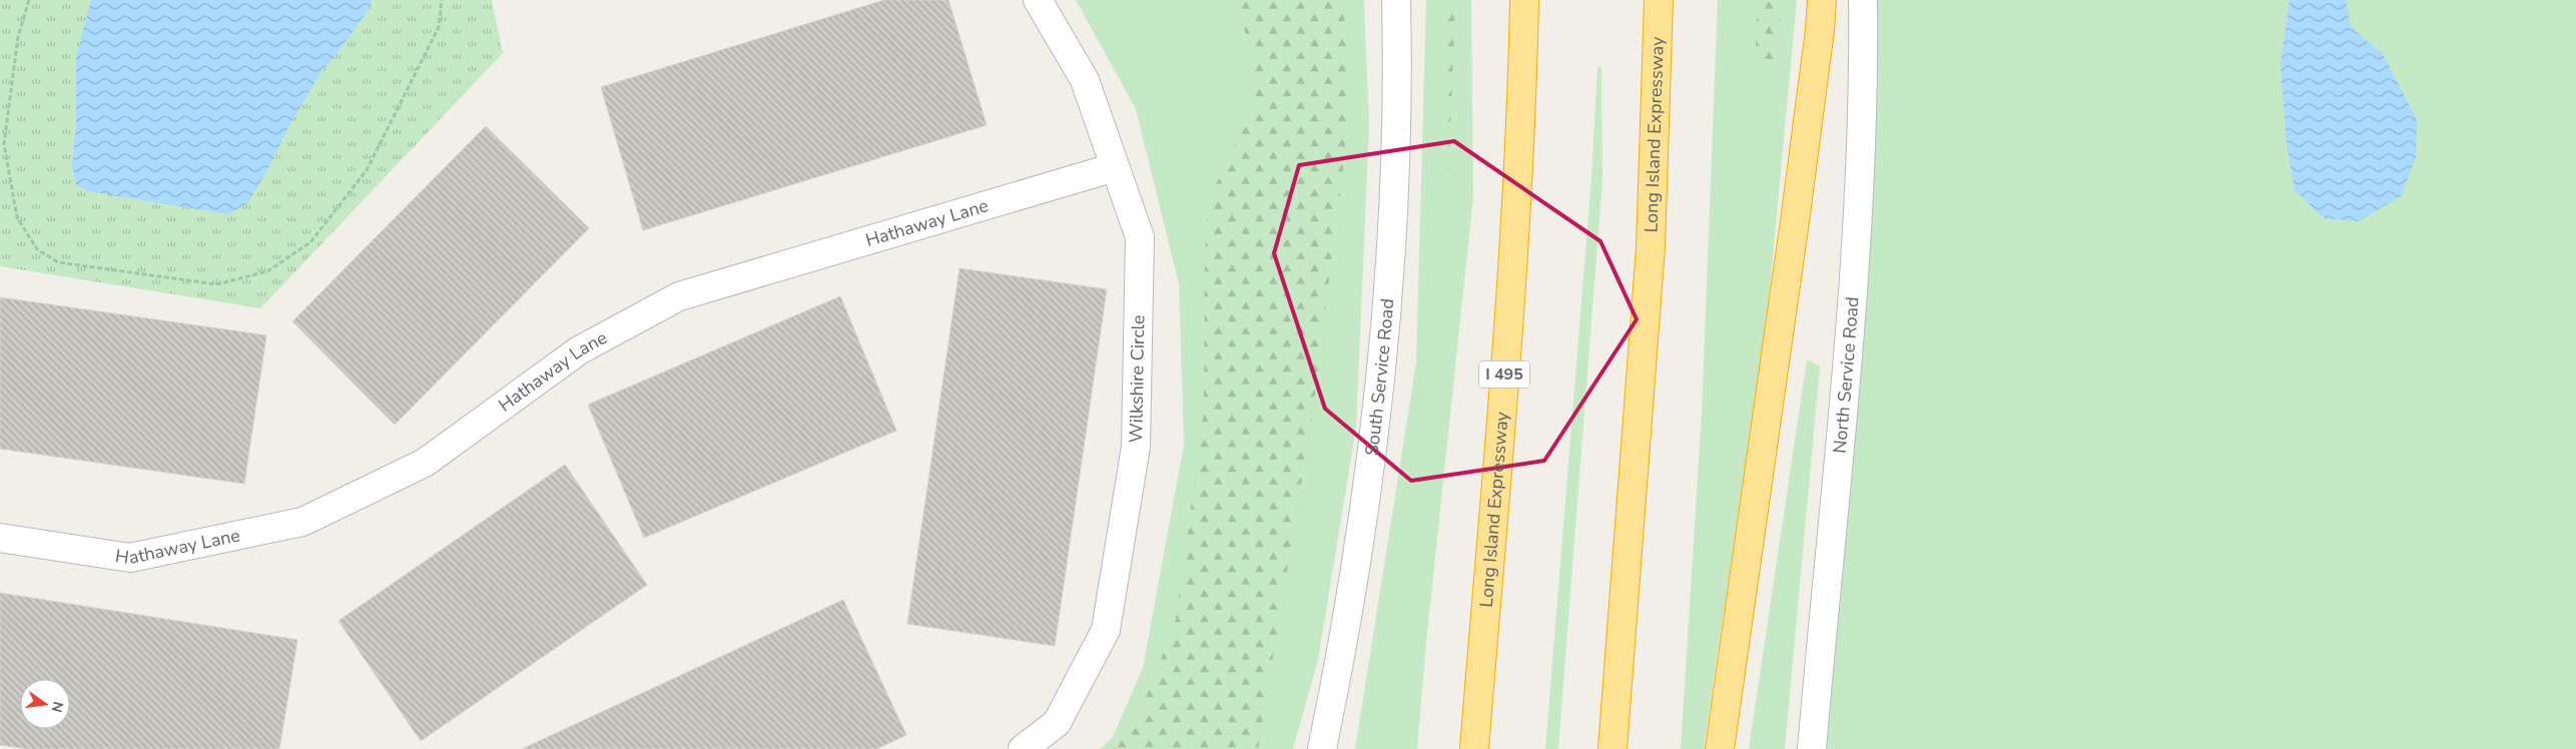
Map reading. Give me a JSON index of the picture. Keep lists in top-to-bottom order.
{
  "streets": {
    "highway": ["Long Island Expressway", "I 495"],
    "street": [
      "Hathaway Lane",
      "North Service Road",
      "South Service Road",
      "Wilkshire Circle"
    ]
  },
  "crossings": [
    ["Hathaway Lane", "Wilkshire Circle"]
  ],
  "north": "right"
}
